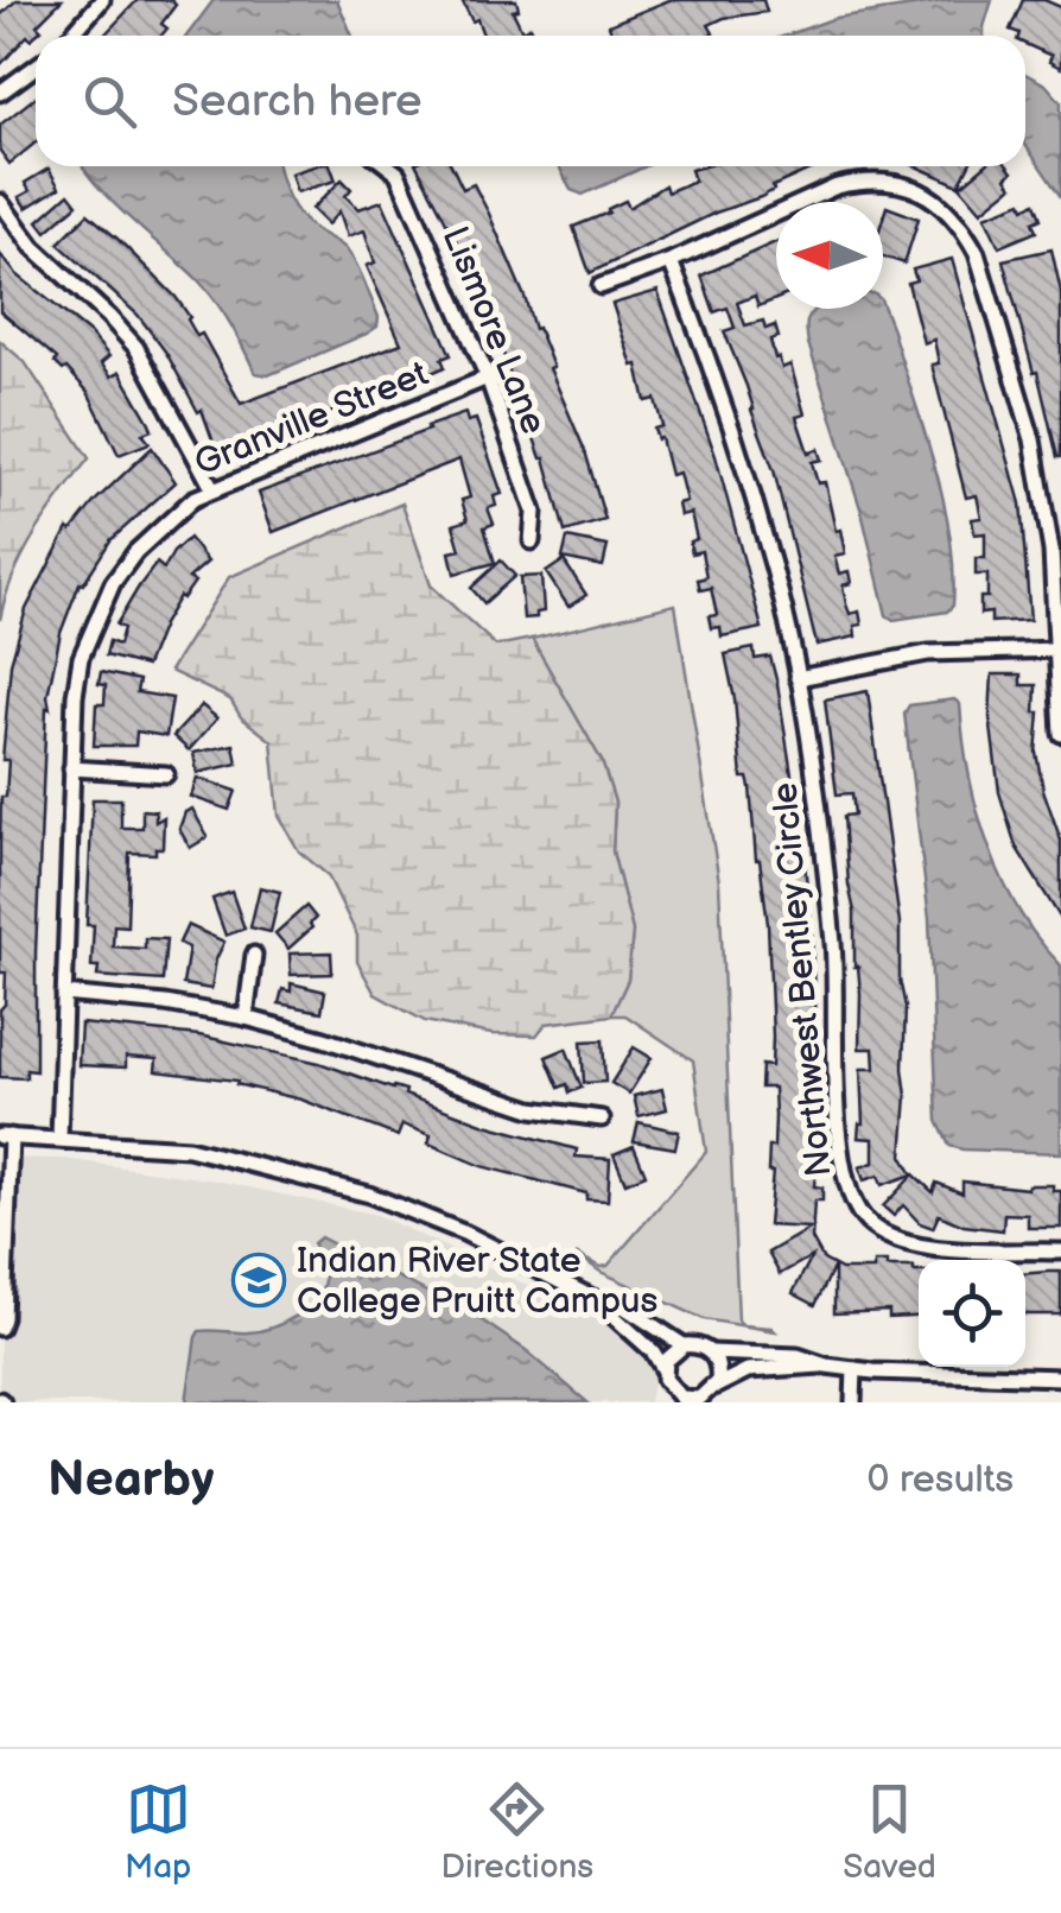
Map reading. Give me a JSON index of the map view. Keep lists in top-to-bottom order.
{
  "streets": {
    "street": ["Lismore Lane", "Granville Street", "Northwest Bentley Circle"]
  },
  "crossings": [
    ["Lismore Lane", "Granville Street"]
  ],
  "places": {
    "school or university": ["Indian River State College Pruitt Campus"]
  },
  "north": "left",
  "page": {
    "search": "Search here",
    "heading": ["Nearby", "0 results"],
    "nav": ["Map", "Directions", "Saved"]
  }
}
